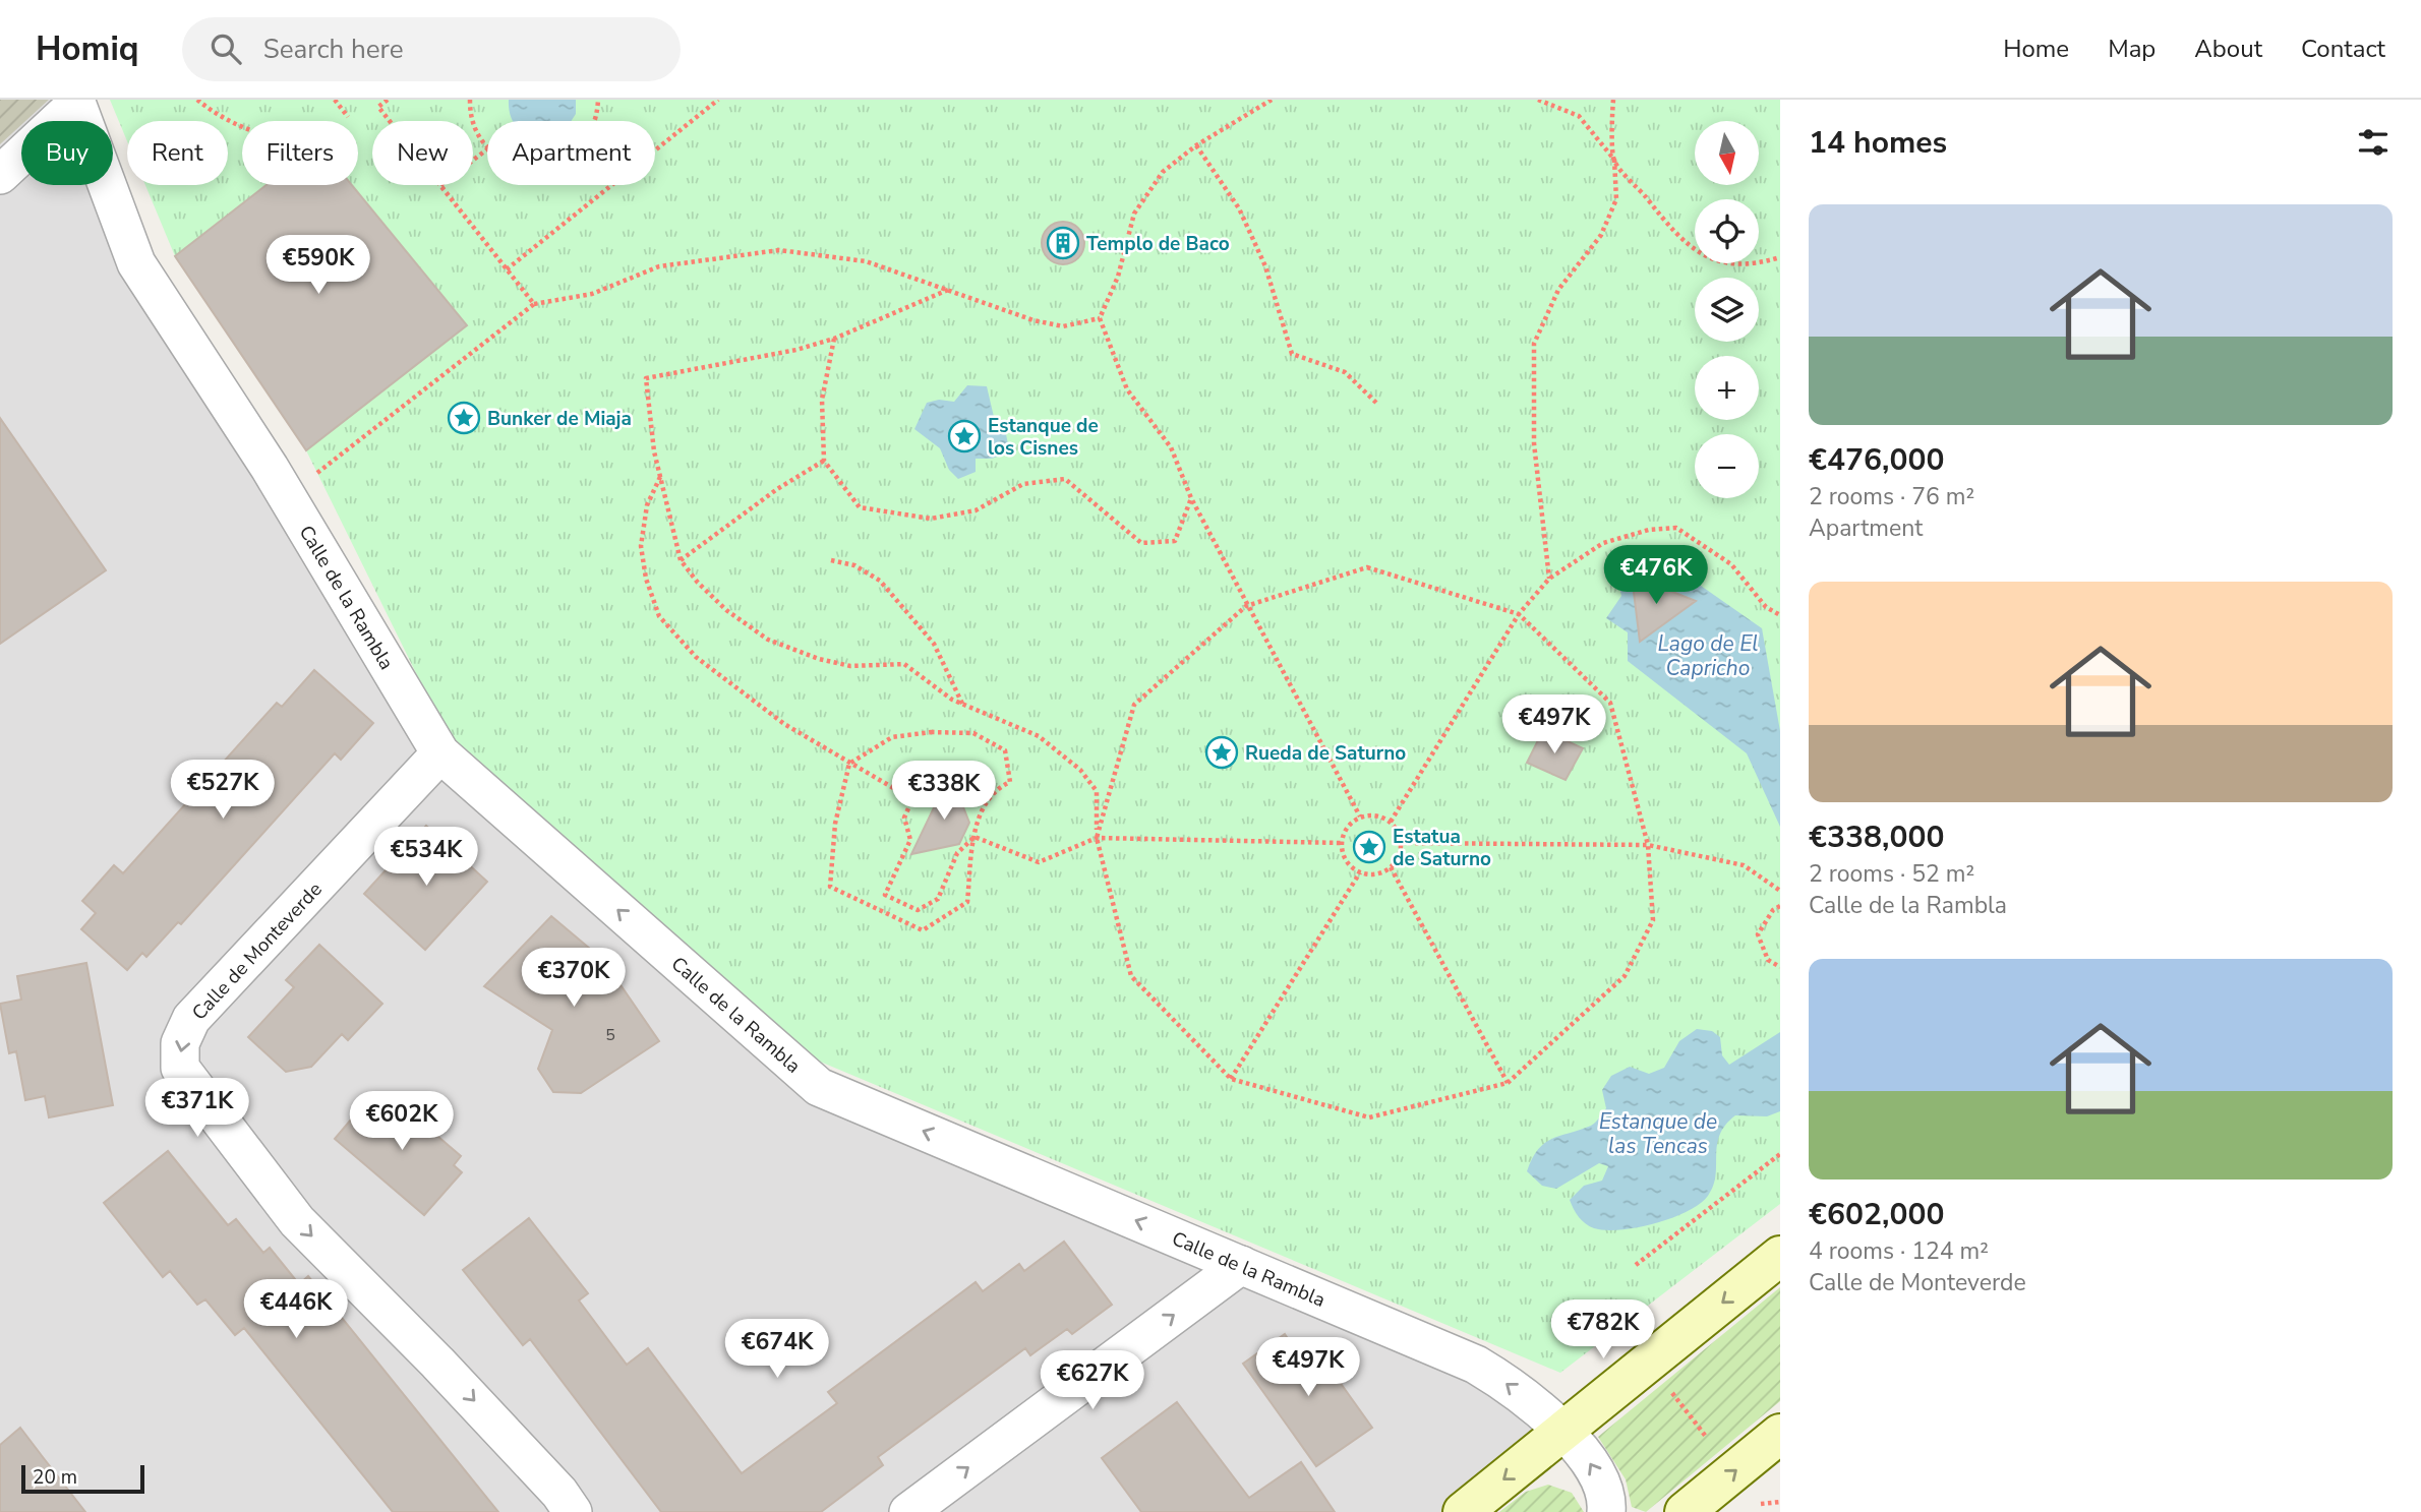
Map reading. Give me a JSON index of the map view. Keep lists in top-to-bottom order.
{
  "streets": {
    "street": ["Calle de la Rambla", "Calle de Monteverde"]
  },
  "crossings": [
    ["Calle de la Rambla", "Calle de Monteverde"]
  ],
  "one_way": ["Calle de la Rambla"],
  "water": ["Lago de El Capricho", "Estanque de las Tencas"],
  "places": {
    "building": ["Templo de Baco"],
    "place": [
      "Bunker de Miaja",
      "Estanque de los Cisnes",
      "Rueda de Saturno",
      "Estatua de Saturno"
    ]
  },
  "house_numbers": ["5"],
  "scale_bar": "20 m",
  "north": "bottom",
  "page": {
    "header": "Homiq",
    "search": "Search here",
    "nav": [
      "Home",
      "Map",
      "About",
      "Contact"
    ],
    "heading": "14 homes",
    "map_buttons": ["+", "−"],
    "chip": [
      "Buy",
      "Rent",
      "Filters",
      "New",
      "Apartment"
    ],
    "list": [
      {
        "name": "€476,000",
        "note": "2 rooms · 76 m² · Apartment"
      },
      {
        "name": "€338,000",
        "note": "2 rooms · 52 m² · Calle de la Rambla"
      },
      {
        "name": "€602,000",
        "note": "4 rooms · 124 m² · Calle de Monteverde"
      }
    ],
    "price": [
      "€590K",
      "€476K",
      "€497K",
      "€527K",
      "€338K",
      "€534K",
      "€370K",
      "€371K",
      "€602K",
      "€446K",
      "€782K",
      "€674K",
      "€497K",
      "€627K"
    ],
    "scale": "20 m"
  }
}
